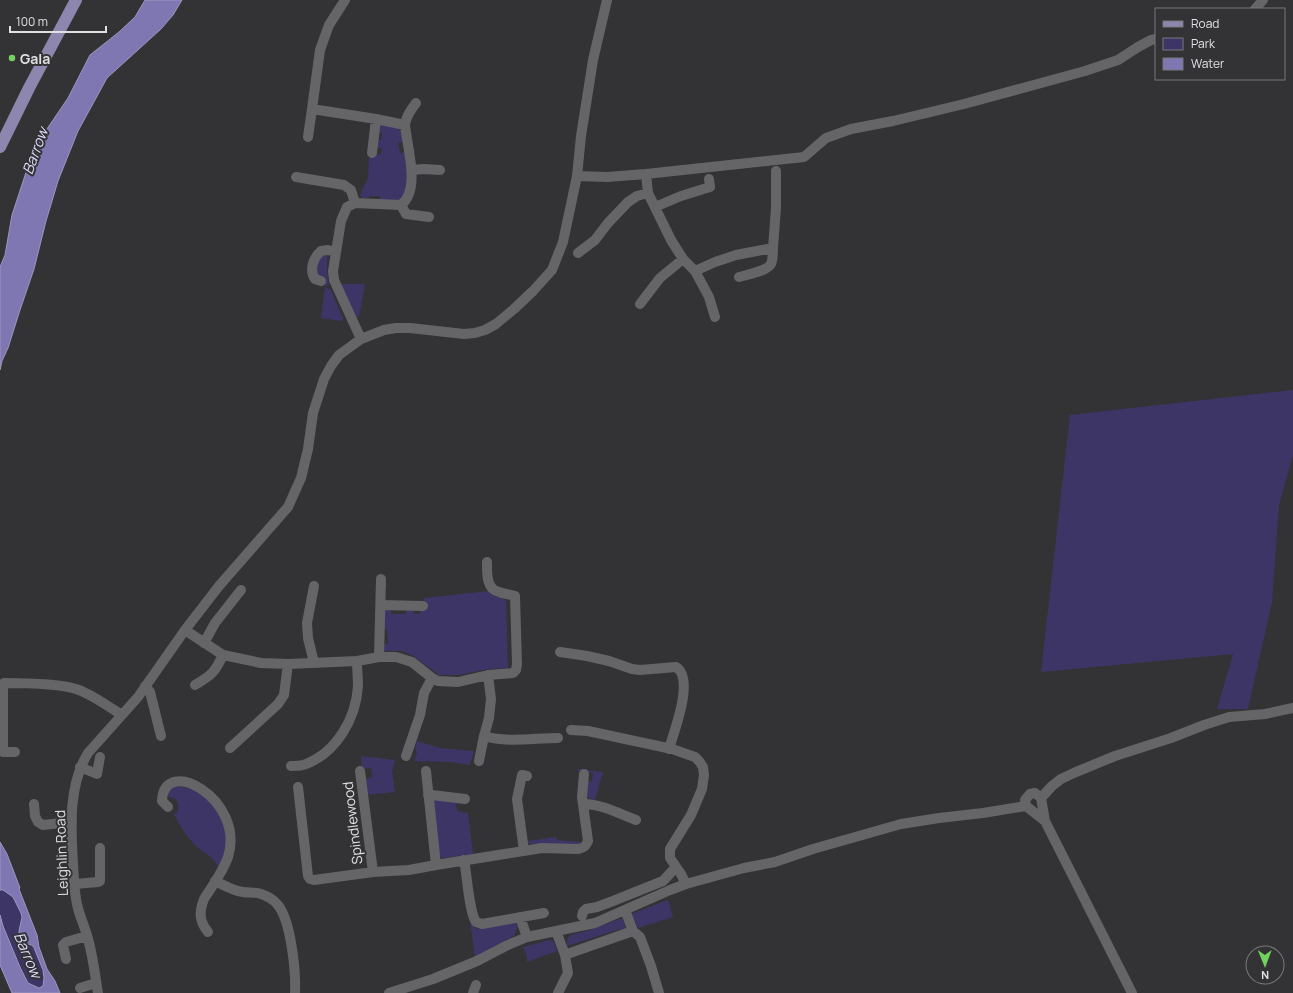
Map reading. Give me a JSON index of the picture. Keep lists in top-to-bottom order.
{
  "streets": {
    "street": ["Spindlewood", "Leighlin Road"]
  },
  "water": ["Barrow"],
  "places": ["Gala"],
  "legend": ["Road", "Park", "Water"],
  "scale_bar": "100 m",
  "north": "bottom"
}
